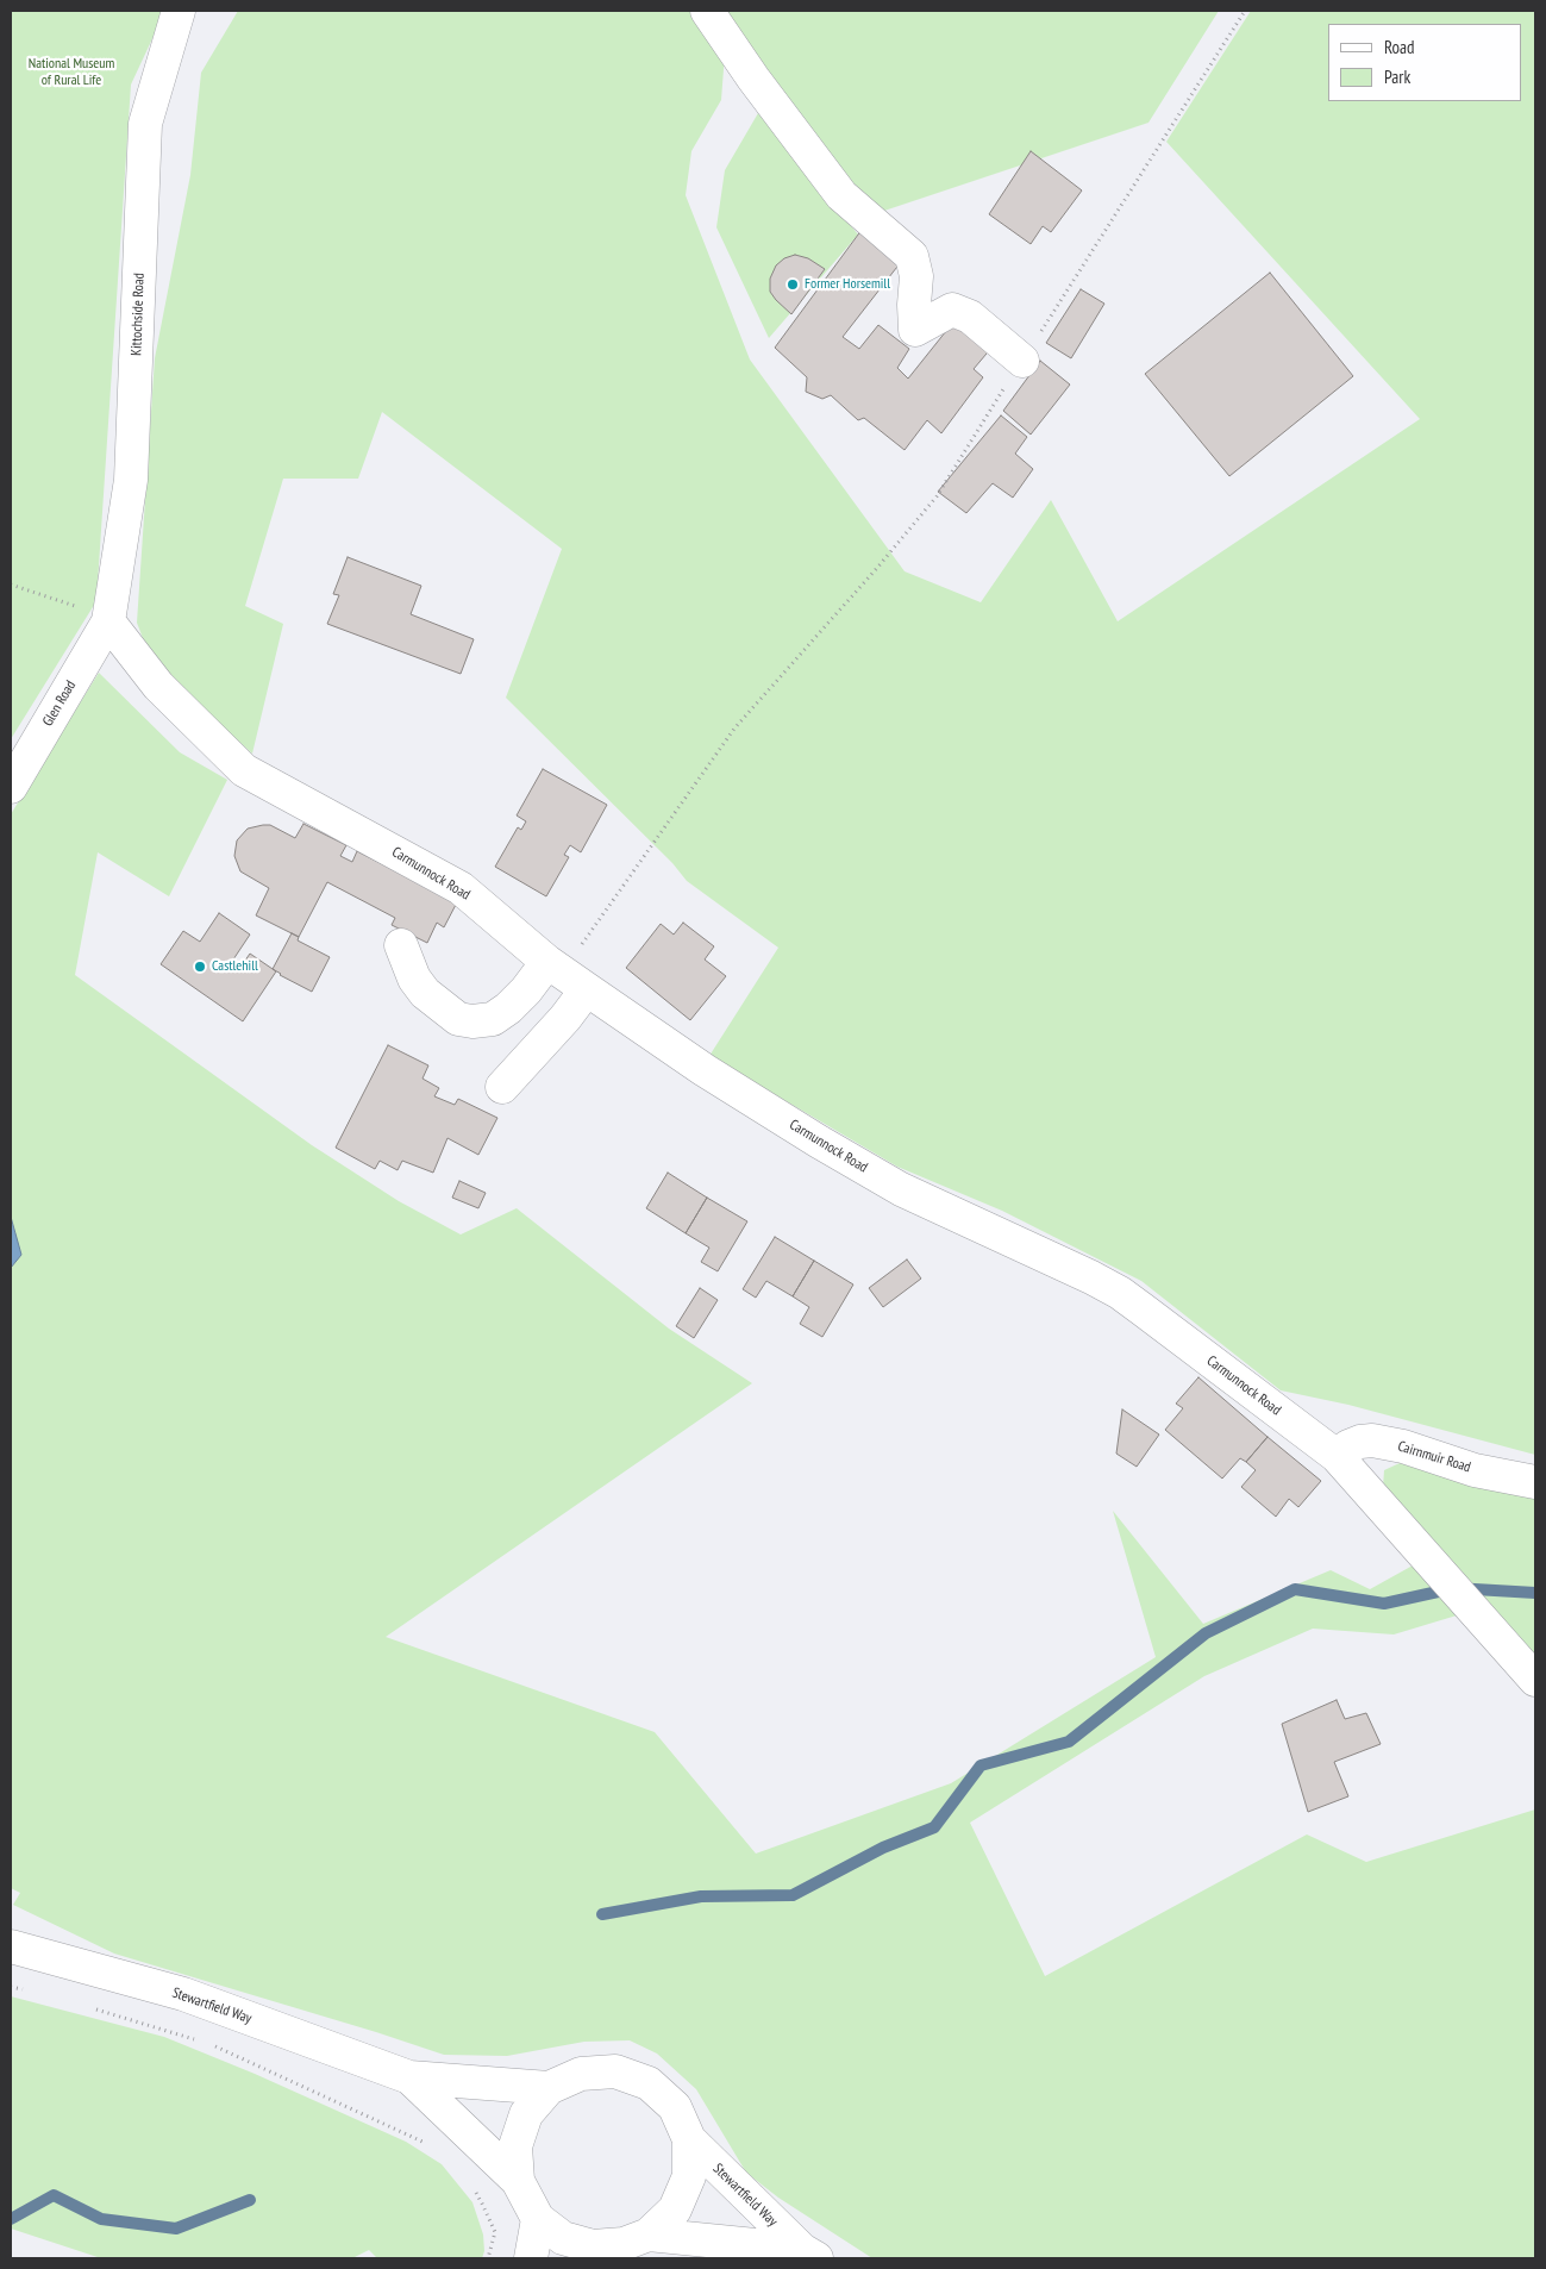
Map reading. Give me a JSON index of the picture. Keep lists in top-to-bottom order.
{
  "streets": {
    "street": [
      "Kittochside Road",
      "Glen Road",
      "Carmunnock Road",
      "Cairnmuir Road",
      "Stewartfield Way"
    ]
  },
  "crossings": [
    ["Kittochside Road", "Glen Road"],
    ["Kittochside Road", "Carmunnock Road"],
    ["Glen Road", "Carmunnock Road"],
    ["Carmunnock Road", "Cairnmuir Road"]
  ],
  "parks": ["National Museum of Rural Life"],
  "places": ["Former Horsemill", "Castlehill"],
  "legend": ["Road", "Park"]
}
